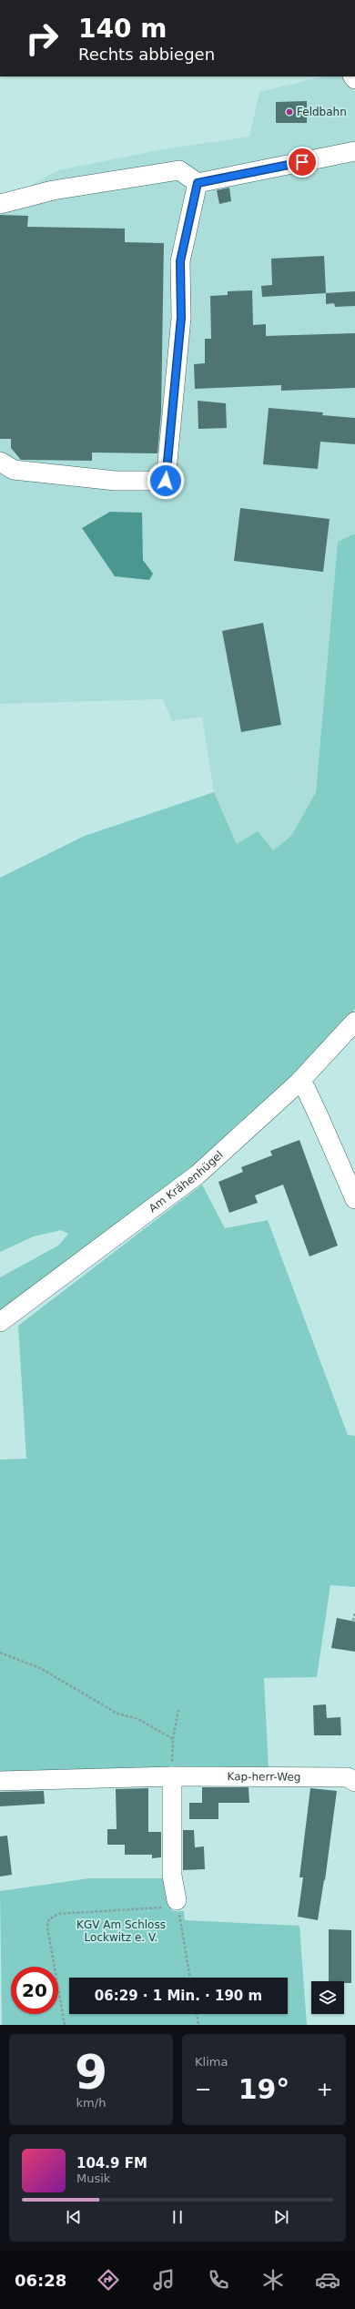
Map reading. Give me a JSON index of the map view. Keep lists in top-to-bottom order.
{
  "streets": {
    "street": ["Am Krähenhügel", "Kap-herr-Weg"]
  },
  "parks": ["KGV Am Schloss Lockwitz e. V."],
  "places": ["Feldbahn"],
  "page": {
    "turn": ["140 m", "Rechts abbiegen"],
    "limit": "20",
    "trip": "06:29 · 1 Min. · 190 m",
    "tile": [
      ["9", "km/h"],
      "Klima"
    ],
    "heat": ["−", "19°", "+"],
    "song": ["104.9 FM", "Musik"],
    "tabs": "06:28"
  }
}
